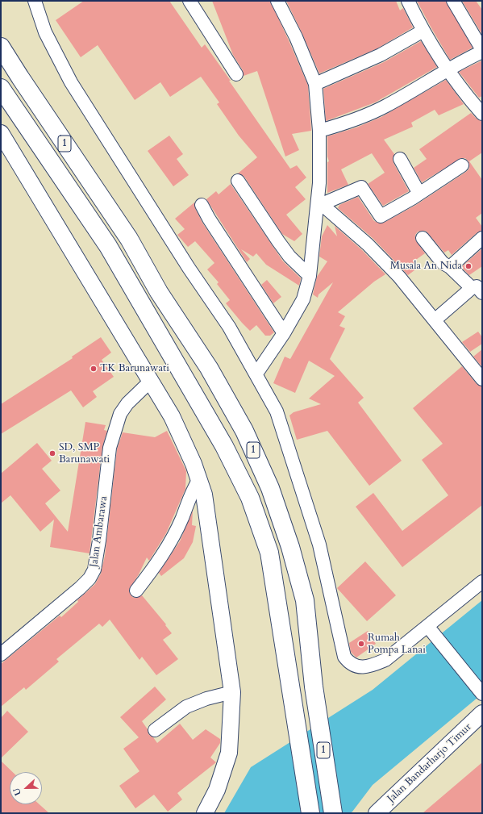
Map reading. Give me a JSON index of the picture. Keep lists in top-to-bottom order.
{
  "streets": {
    "highway": ["1"],
    "street": ["Jalan Ambarawa", "Jalan Bandarharjo Timur"]
  },
  "places": [
    "Musala An Nida",
    "TK Barunawati",
    "SD, SMP Barunawati",
    "Rumah Pompa Lanai"
  ],
  "north": "left"
}
